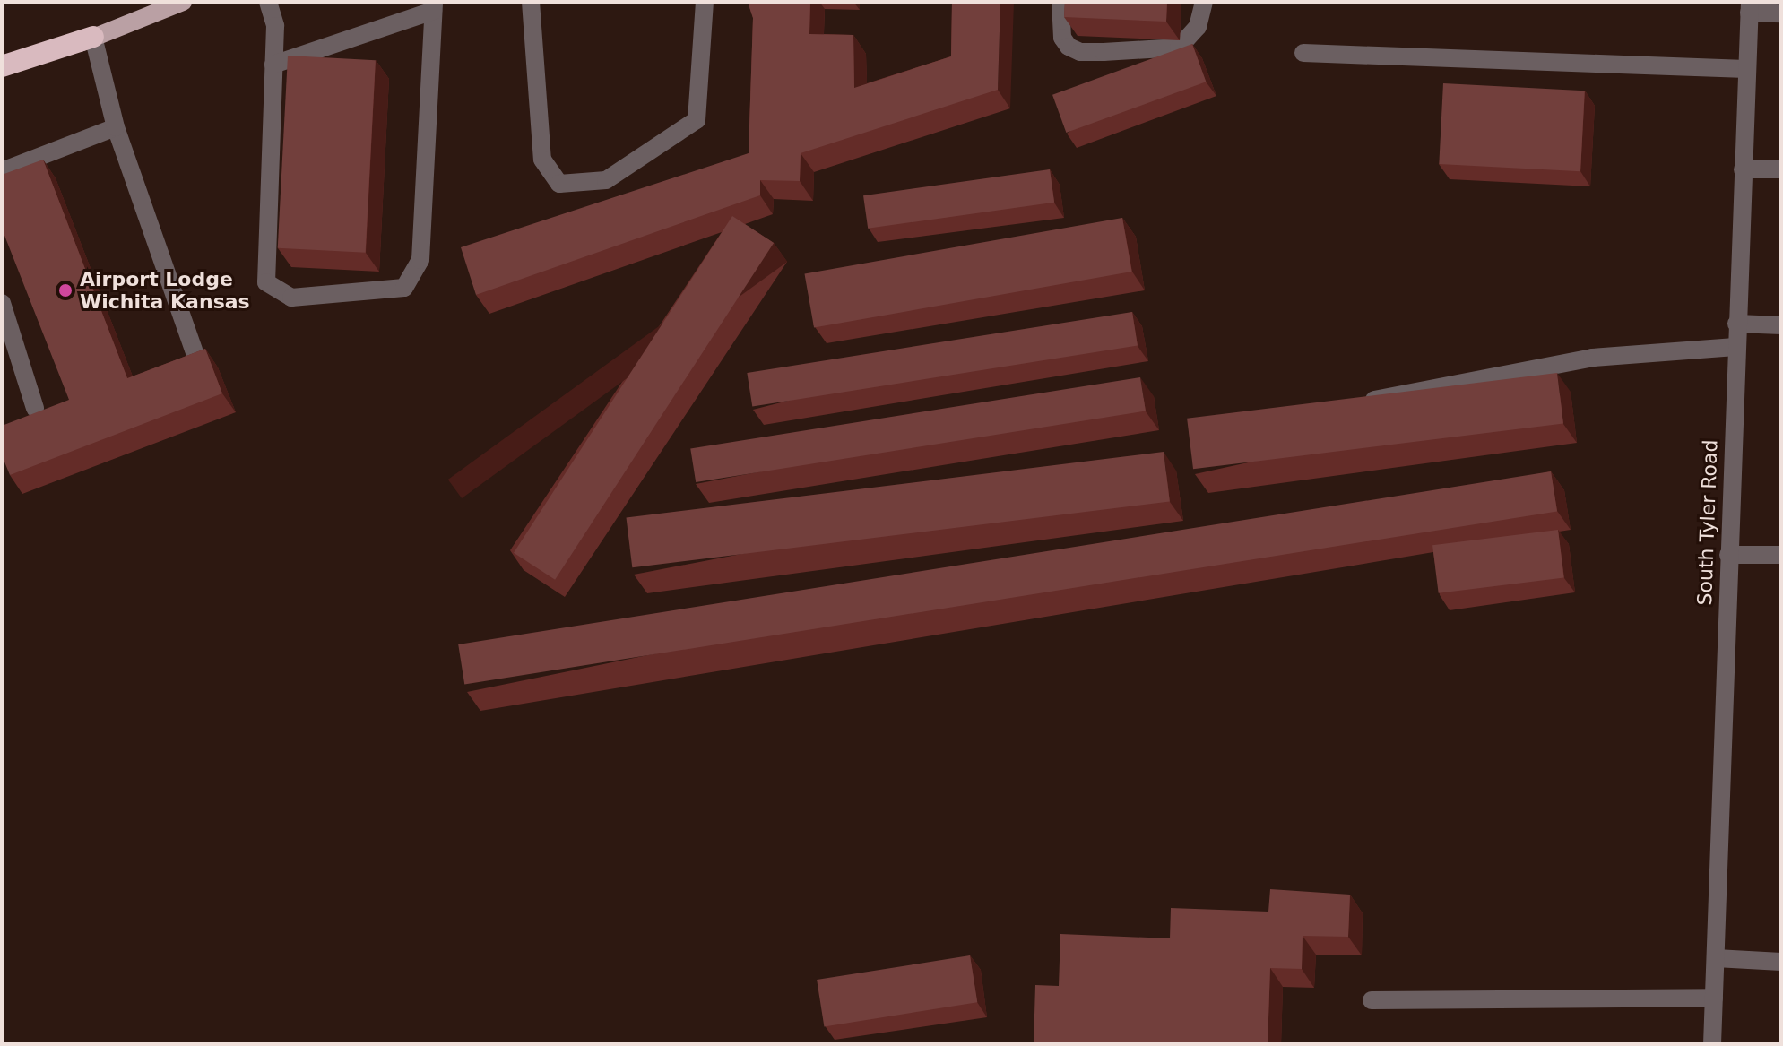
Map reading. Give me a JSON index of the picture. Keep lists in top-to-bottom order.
{
  "streets": {
    "street": ["South Tyler Road"]
  },
  "places": ["Airport Lodge Wichita Kansas"]
}
